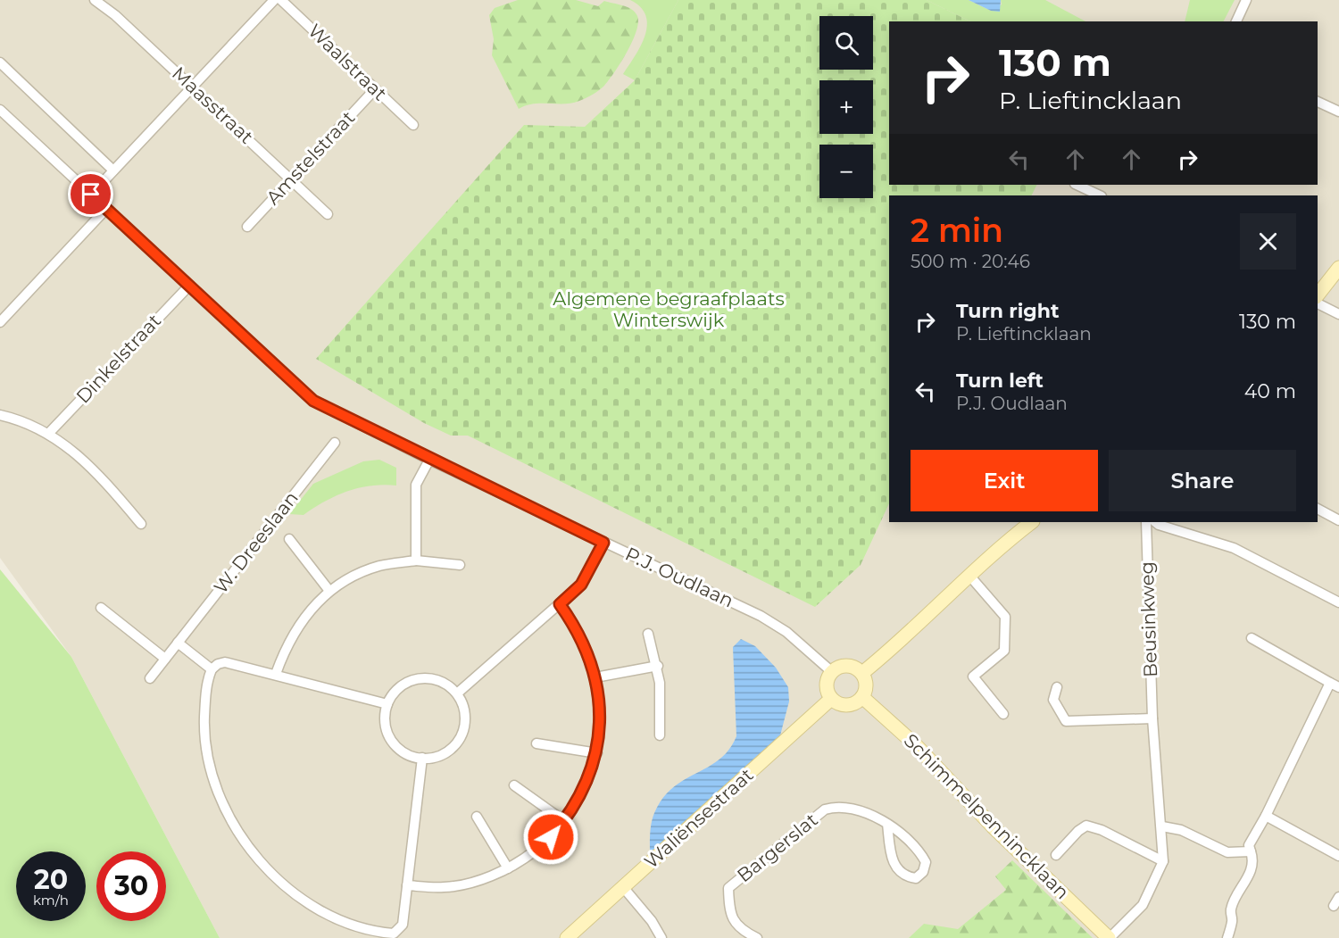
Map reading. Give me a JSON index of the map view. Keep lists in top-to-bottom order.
{
  "streets": {
    "street": [
      "Waalstraat",
      "Maasstraat",
      "Amstelstraat",
      "Dinkelstraat",
      "W. Dreeslaan",
      "P.J. Oudlaan",
      "Beusinkweg",
      "Schimmelpennincklaan",
      "Waliënsestraat",
      "Bargerslat"
    ]
  },
  "crossings": [
    ["Waalstraat", "Amstelstraat"],
    ["Maasstraat", "Amstelstraat"],
    ["Dinkelstraat", "P.J. Oudlaan"],
    ["P.J. Oudlaan", "Schimmelpennincklaan"],
    ["P.J. Oudlaan", "Waliënsestraat"],
    ["Schimmelpennincklaan", "Waliënsestraat"]
  ],
  "parks": ["Algemene begraafplaats Winterswijk"],
  "page": {
    "map_buttons": ["+", "−"],
    "turn": ["130 m", "P. Lieftincklaan"],
    "heading": ["2 min", "500 m · 20:46"],
    "list": [
      {
        "name": "Turn right",
        "note": "P. Lieftincklaan",
        "value": "130 m"
      },
      {
        "name": "Turn left",
        "note": "P.J. Oudlaan",
        "value": "40 m"
      }
    ],
    "buttons": ["Exit", "Share"],
    "speed": "20 km/h",
    "limit": "30"
  }
}
